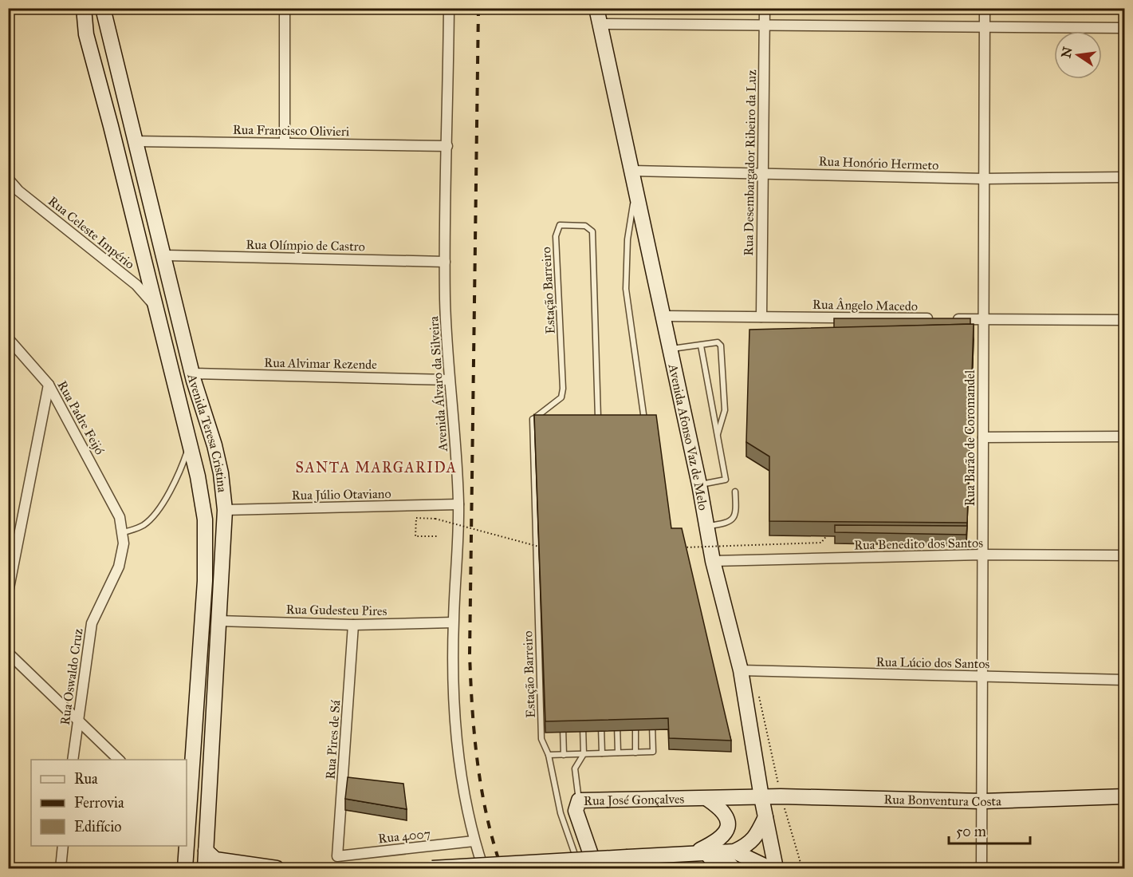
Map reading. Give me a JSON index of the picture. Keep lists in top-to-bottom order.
{
  "streets": {
    "main road": [
      "Avenida Teresa Cristina",
      "Avenida Afonso Vaz de Melo",
      "Rua Bonventura Costa",
      "Rua José Gonçalves"
    ],
    "street": [
      "Rua Francisco Olivieri",
      "Rua Desembargador Ribeiro da Luz",
      "Rua Honório Hermeto",
      "Rua Celeste Império",
      "Rua Olímpio de Castro",
      "Rua Ângelo Macedo",
      "Rua Alvimar Rezende",
      "Avenida Álvaro da Silveira",
      "Rua Padre Feijó",
      "Rua Barão de Coromandel",
      "Rua Júlio Otaviano",
      "Rua Benedito dos Santos",
      "Rua Gudesteu Pires",
      "Rua Lúcio dos Santos",
      "Rua Oswaldo Cruz",
      "Rua Pires de Sá",
      "Rua 4007"
    ],
    "lane": ["Estação Barreiro"]
  },
  "crossings": [
    ["Rua Francisco Olivieri", "Avenida Álvaro da Silveira"],
    ["Rua Francisco Olivieri", "Avenida Teresa Cristina"],
    ["Rua Desembargador Ribeiro da Luz", "Rua Honório Hermeto"],
    ["Rua Desembargador Ribeiro da Luz", "Rua Ângelo Macedo"],
    ["Rua Honório Hermeto", "Avenida Afonso Vaz de Melo"],
    ["Rua Honório Hermeto", "Rua Barão de Coromandel"],
    ["Rua Celeste Império", "Avenida Teresa Cristina"],
    ["Rua Olímpio de Castro", "Avenida Álvaro da Silveira"],
    ["Rua Olímpio de Castro", "Avenida Teresa Cristina"],
    ["Rua Ângelo Macedo", "Avenida Afonso Vaz de Melo"],
    ["Rua Ângelo Macedo", "Rua Barão de Coromandel"],
    ["Rua Alvimar Rezende", "Avenida Álvaro da Silveira"],
    ["Rua Alvimar Rezende", "Avenida Teresa Cristina"],
    ["Avenida Álvaro da Silveira", "Rua Júlio Otaviano"],
    ["Avenida Álvaro da Silveira", "Rua Gudesteu Pires"],
    ["Avenida Álvaro da Silveira", "Rua 4007"],
    ["Rua Padre Feijó", "Rua Oswaldo Cruz"],
    ["Avenida Teresa Cristina", "Rua Júlio Otaviano"],
    ["Avenida Teresa Cristina", "Rua Gudesteu Pires"],
    ["Avenida Afonso Vaz de Melo", "Rua Benedito dos Santos"],
    ["Avenida Afonso Vaz de Melo", "Rua Lúcio dos Santos"],
    ["Avenida Afonso Vaz de Melo", "Rua Bonventura Costa"],
    ["Avenida Afonso Vaz de Melo", "Rua José Gonçalves"],
    ["Rua Barão de Coromandel", "Rua Benedito dos Santos"],
    ["Rua Barão de Coromandel", "Rua Lúcio dos Santos"],
    ["Rua Barão de Coromandel", "Rua Bonventura Costa"],
    ["Rua Gudesteu Pires", "Rua Pires de Sá"],
    ["Rua Pires de Sá", "Rua 4007"],
    ["Rua Bonventura Costa", "Rua José Gonçalves"]
  ],
  "districts": ["SANTA MARGARIDA"],
  "legend": ["Rua", "Ferrovia", "Edifício"],
  "scale_bar": "50 m",
  "north": "left"
}
